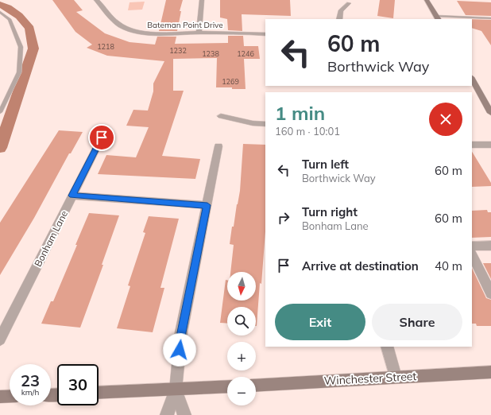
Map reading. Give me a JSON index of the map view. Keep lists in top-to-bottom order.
{
  "streets": {
    "main road": ["Winchester Street"],
    "street": ["Bateman Point Drive", "Bonham Lane"]
  },
  "house_numbers": [
    "1218",
    "1232",
    "1238",
    "1246",
    "1269"
  ],
  "north": "bottom",
  "page": {
    "turn": ["60 m", "Borthwick Way"],
    "heading": ["1 min", "160 m · 10:01"],
    "list": [
      {
        "name": "Turn left",
        "note": "Borthwick Way",
        "value": "60 m"
      },
      {
        "name": "Turn right",
        "note": "Bonham Lane",
        "value": "60 m"
      },
      {
        "name": "Arrive at destination",
        "value": "40 m"
      }
    ],
    "map_buttons": ["+", "−"],
    "buttons": ["Exit", "Share"],
    "speed": "23 km/h",
    "limit": "30"
  }
}
